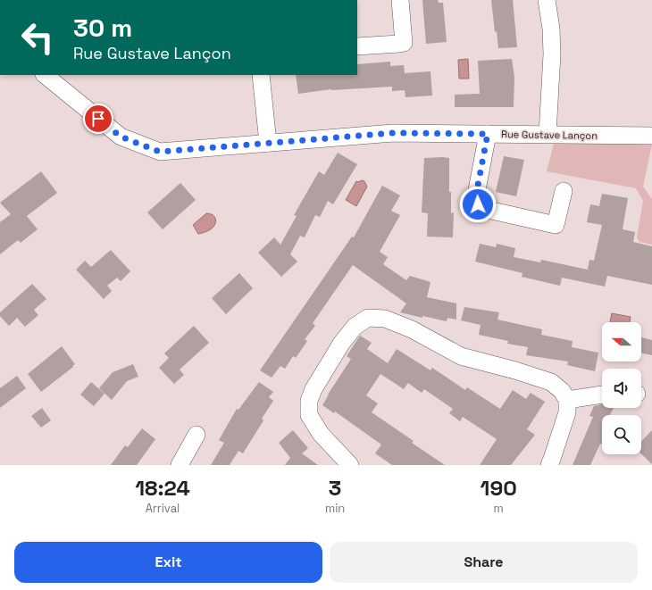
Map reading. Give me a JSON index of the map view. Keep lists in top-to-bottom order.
{
  "streets": {
    "street": ["Rue Gustave Lançon"]
  },
  "north": "left",
  "page": {
    "turn": ["30 m", "Rue Gustave Lançon"],
    "eta": [
      "18:24",
      "Arrival",
      "3",
      "min",
      "190",
      "m"
    ],
    "buttons": ["Exit", "Share"]
  }
}
